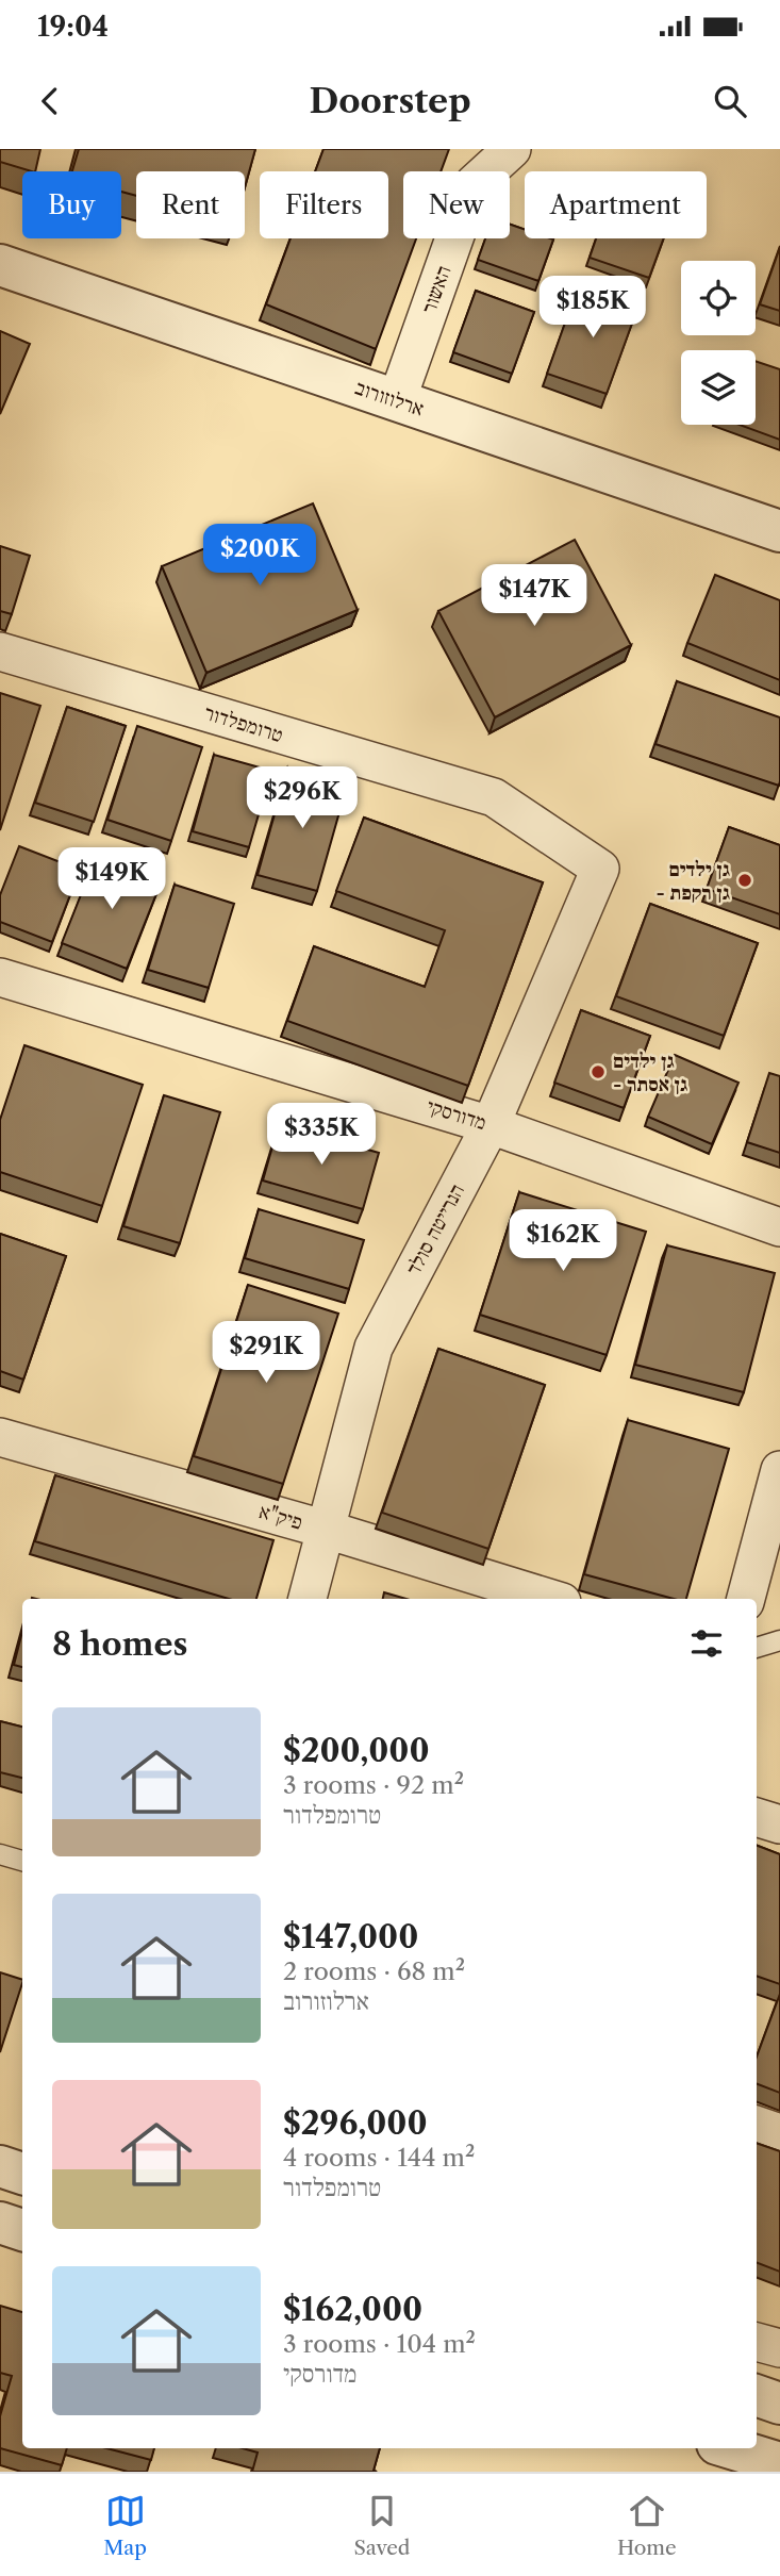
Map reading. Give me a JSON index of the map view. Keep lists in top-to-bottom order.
{
  "streets": {
    "street": [
      "האשור",
      "ארלוזורוב",
      "טרומפלדור",
      "מדורסקי",
      "הנרייטה סולד",
      "פיק\"א"
    ]
  },
  "crossings": [
    ["האשור", "ארלוזורוב"],
    ["טרומפלדור", "הנרייטה סולד"],
    ["מדורסקי", "הנרייטה סולד"],
    ["הנרייטה סולד", "פיק\"א"]
  ],
  "places": ["גן ילדים - גן רקפת", "גן ילדים - גן אסתר"],
  "page": {
    "status": "19:04",
    "header": "Doorstep",
    "chip": [
      "Buy",
      "Rent",
      "Filters",
      "New",
      "Apartment"
    ],
    "price": [
      "$185K",
      "$200K",
      "$147K",
      "$296K",
      "$149K",
      "$335K",
      "$162K",
      "$291K"
    ],
    "heading": "8 homes",
    "list": [
      {
        "name": "$200,000",
        "note": "3 rooms · 92 m² · טרומפלדור"
      },
      {
        "name": "$147,000",
        "note": "2 rooms · 68 m² · ארלוזורוב"
      },
      {
        "name": "$296,000",
        "note": "4 rooms · 144 m² · טרומפלדור"
      },
      {
        "name": "$162,000",
        "note": "3 rooms · 104 m² · מדורסקי"
      }
    ],
    "tabs": ["Map", "Saved", "Home"]
  }
}
